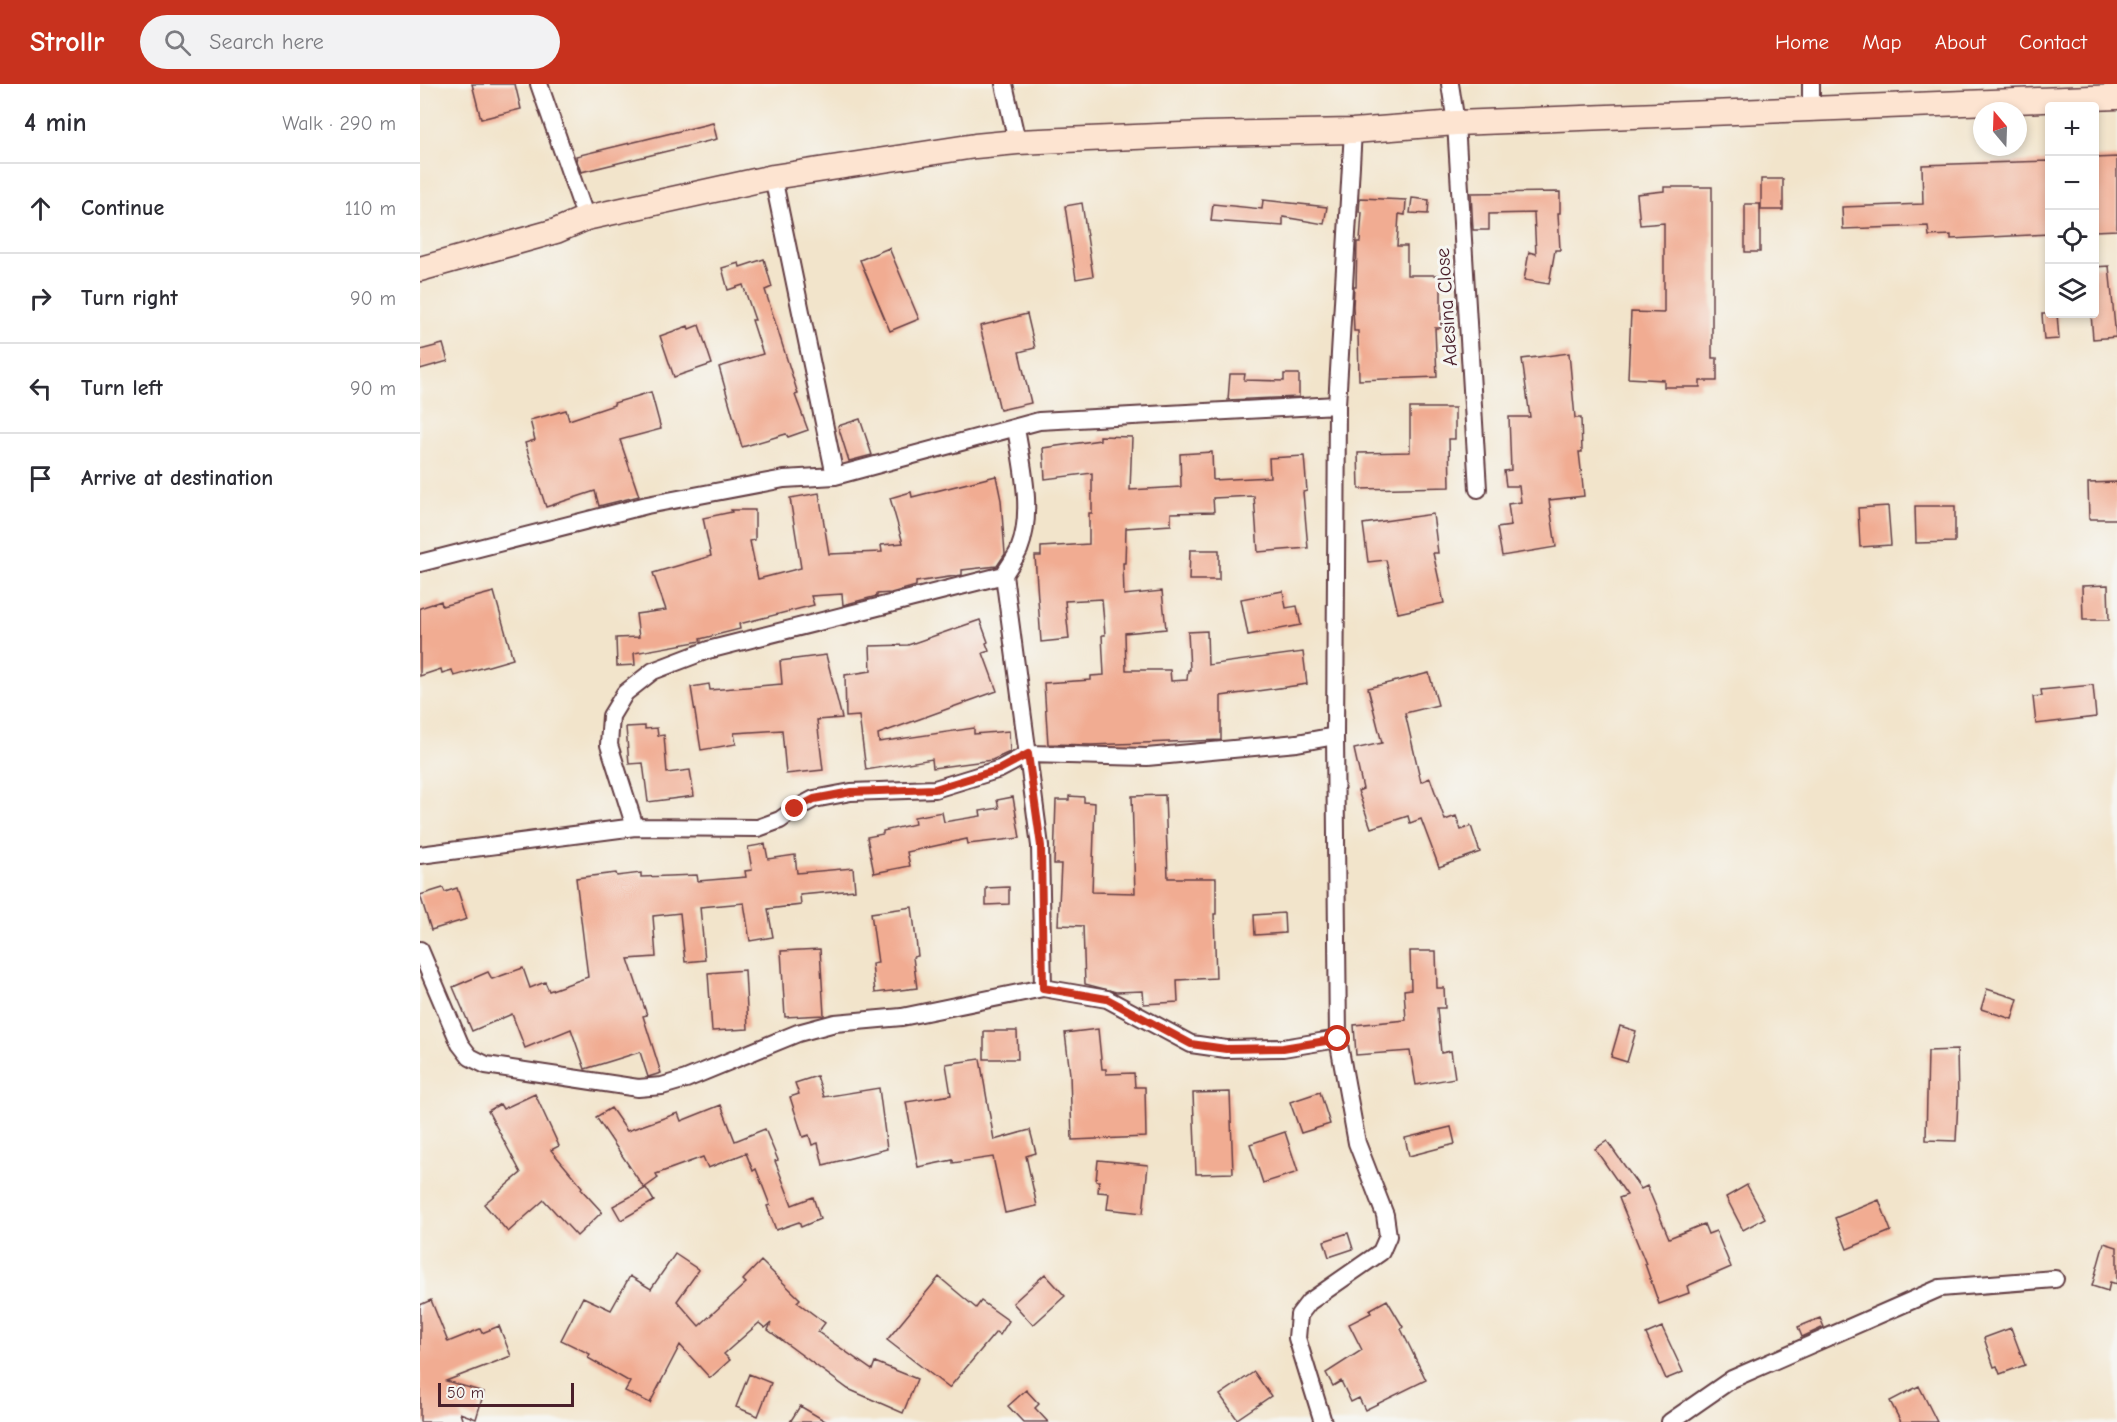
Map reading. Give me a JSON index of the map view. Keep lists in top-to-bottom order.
{
  "streets": {
    "street": ["Adesina Close"]
  },
  "scale_bar": "50 m",
  "north": "top",
  "page": {
    "header": "Strollr",
    "search": "Search here",
    "nav": [
      "Home",
      "Map",
      "About",
      "Contact"
    ],
    "heading": ["4 min", "Walk · 290 m"],
    "map_buttons": ["+", "−"],
    "list": [
      ["Continue", "110 m"],
      ["Turn right", "90 m"],
      ["Turn left", "90 m"],
      "Arrive at destination"
    ],
    "scale": "50 m"
  }
}
